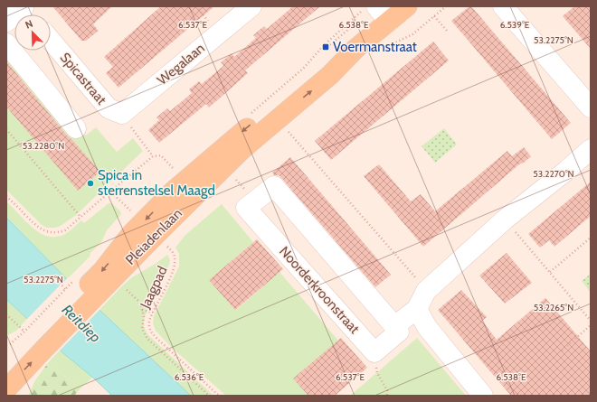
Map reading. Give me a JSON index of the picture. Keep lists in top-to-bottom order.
{
  "streets": {
    "main road": ["Pleiadenlaan"],
    "street": ["Wegalaan", "Spicastraat", "Noorderkroonstraat"],
    "path": ["Jaagpad"]
  },
  "crossings": [
    ["Wegalaan", "Spicastraat"]
  ],
  "water": ["Reitdiep"],
  "places": {
    "transit": ["Voermanstraat"],
    "other": ["Spica in sterrenstelsel Maagd"]
  },
  "north": "top left",
  "coordinates": [
    "6.537°E",
    "6.538°E",
    "6.539°E",
    "53.2275°N",
    "53.2280°N",
    "53.2270°N",
    "53.2265°N",
    "6.536°E"
  ]
}
